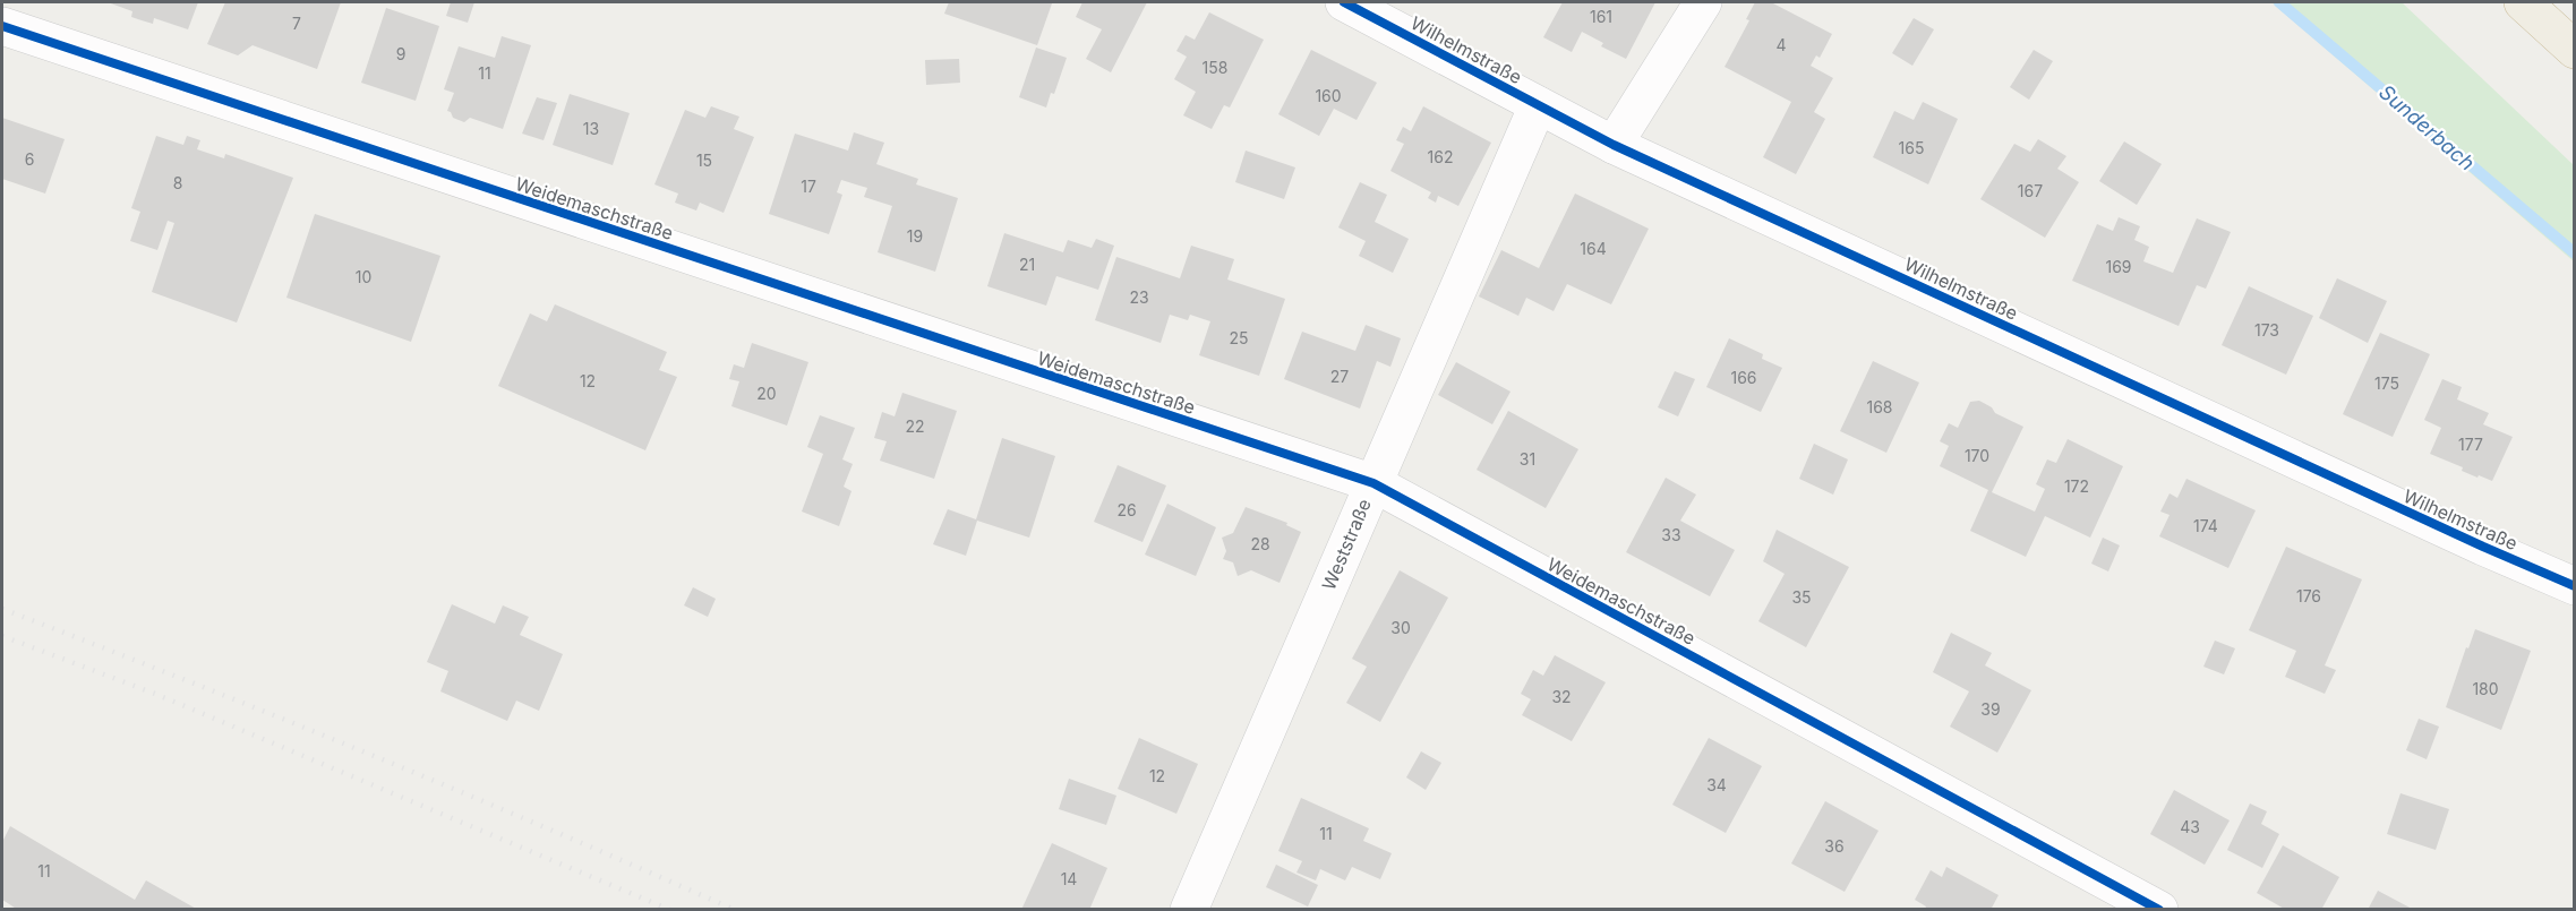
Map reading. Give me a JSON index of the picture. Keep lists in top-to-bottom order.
{
  "streets": {
    "street": ["Wilhelmstraße", "Weidemaschstraße", "Weststraße"]
  },
  "crossings": [
    ["Wilhelmstraße", "Weststraße"],
    ["Weidemaschstraße", "Weststraße"]
  ],
  "water": ["Sunderbach"],
  "house_numbers": [
    "161",
    "7",
    "4",
    "9",
    "158",
    "11",
    "160",
    "13",
    "165",
    "162",
    "6",
    "15",
    "8",
    "17",
    "167",
    "19",
    "164",
    "21",
    "169",
    "10",
    "23",
    "173",
    "25",
    "27",
    "166",
    "12",
    "175",
    "20",
    "168",
    "22",
    "177",
    "170",
    "31",
    "172",
    "26",
    "174",
    "33",
    "28",
    "176",
    "35",
    "30",
    "180",
    "32",
    "39",
    "12",
    "34",
    "43",
    "11",
    "36",
    "11",
    "14"
  ]
}
